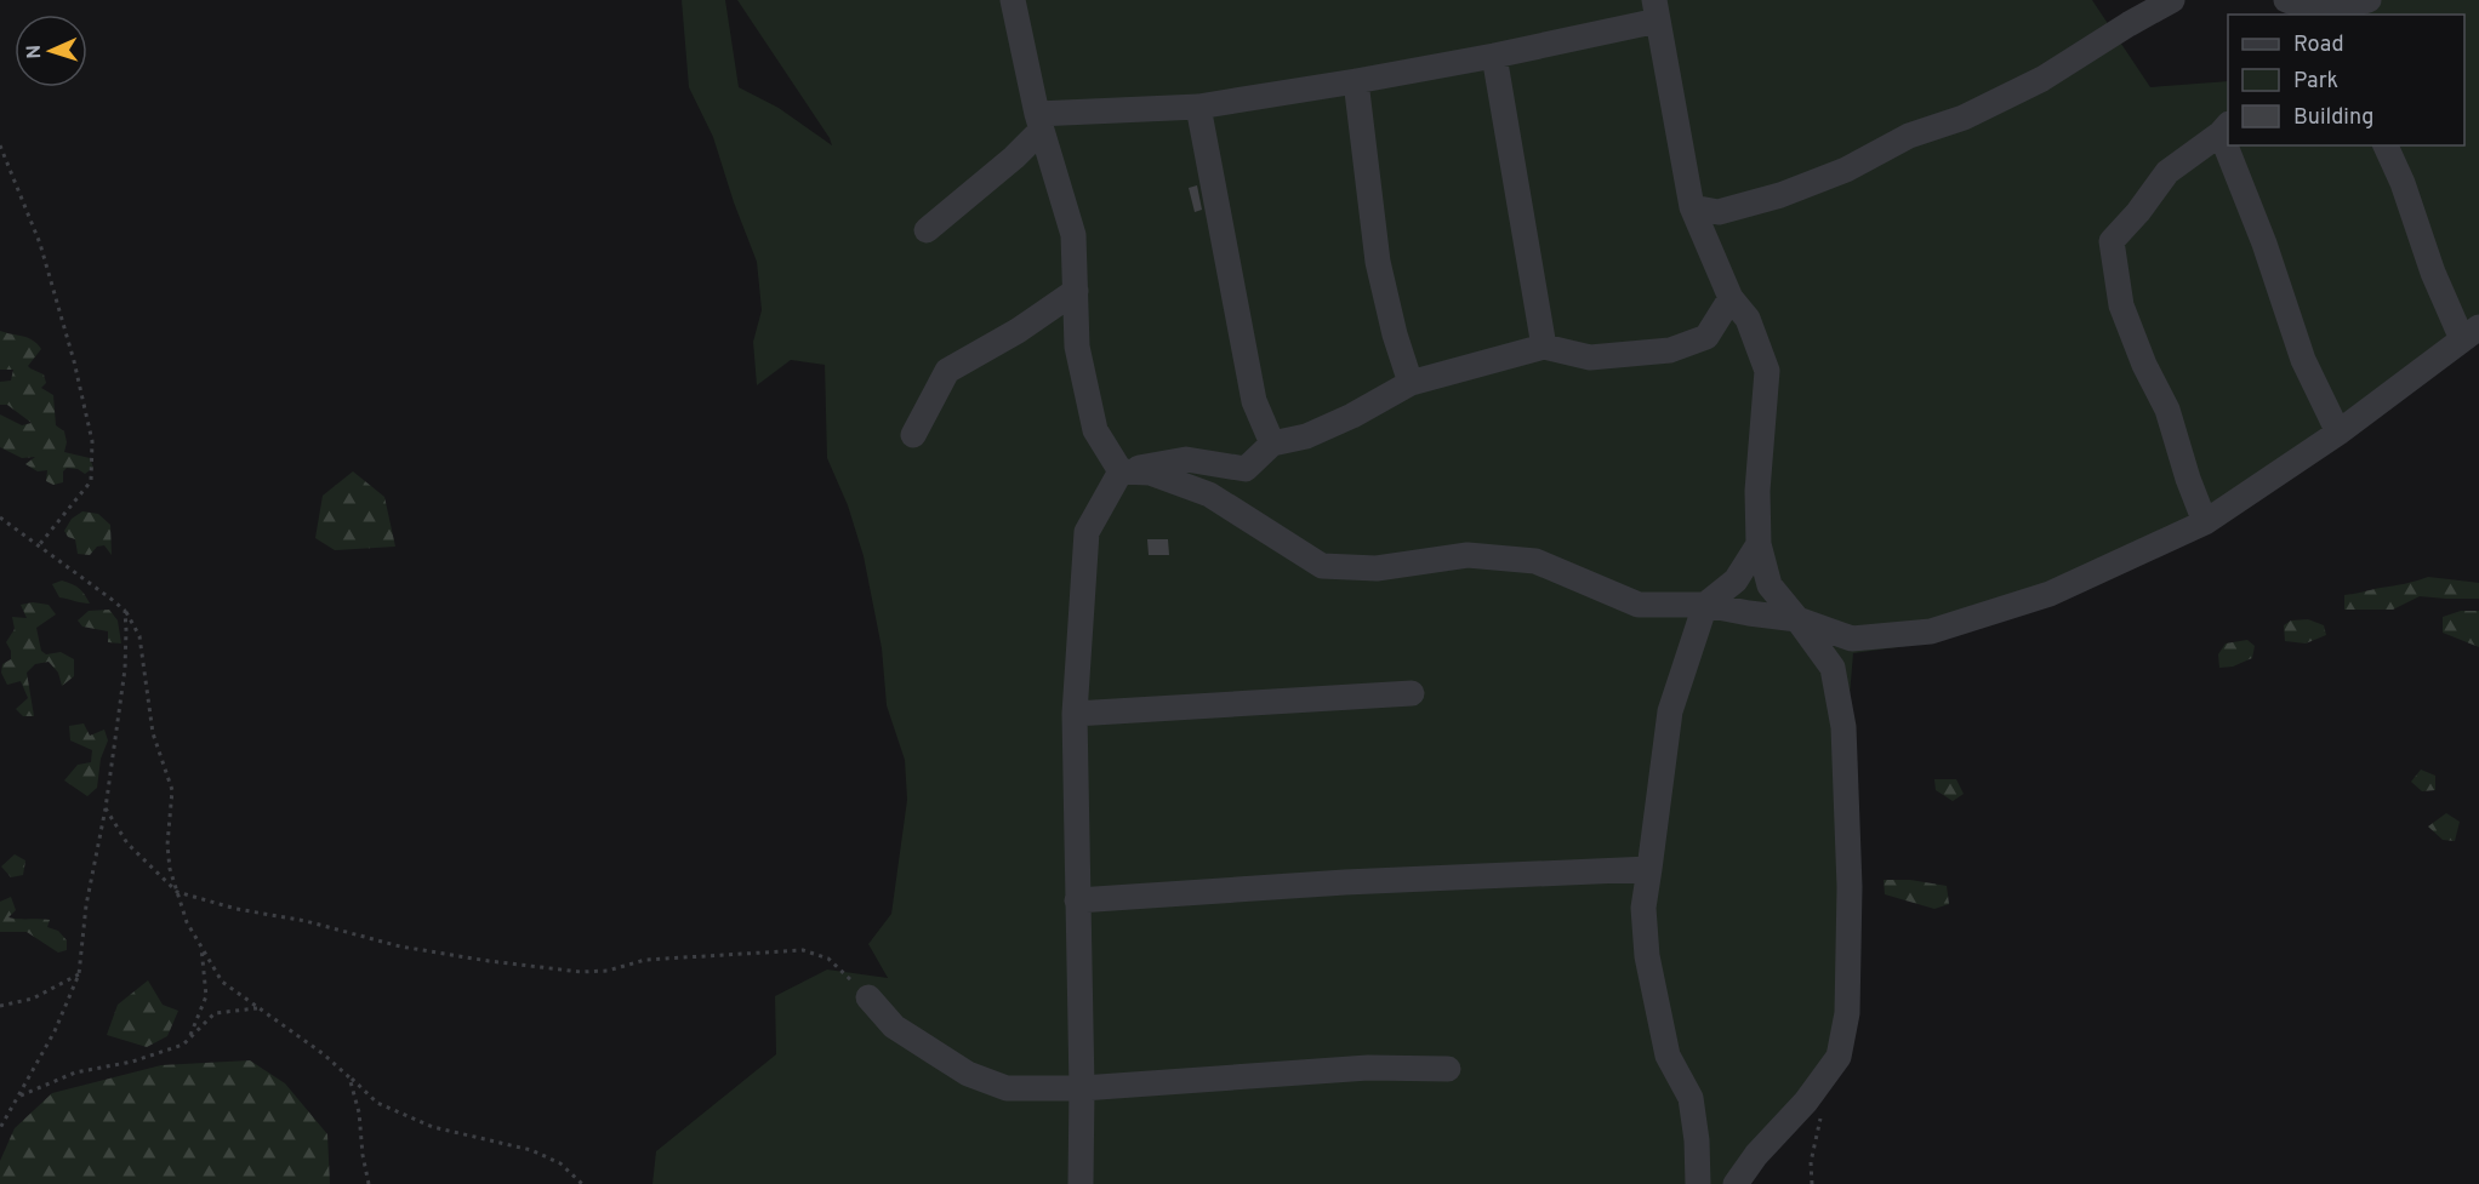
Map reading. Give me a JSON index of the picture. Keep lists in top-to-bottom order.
{
  "legend": ["Road", "Park", "Building"],
  "north": "left"
}
